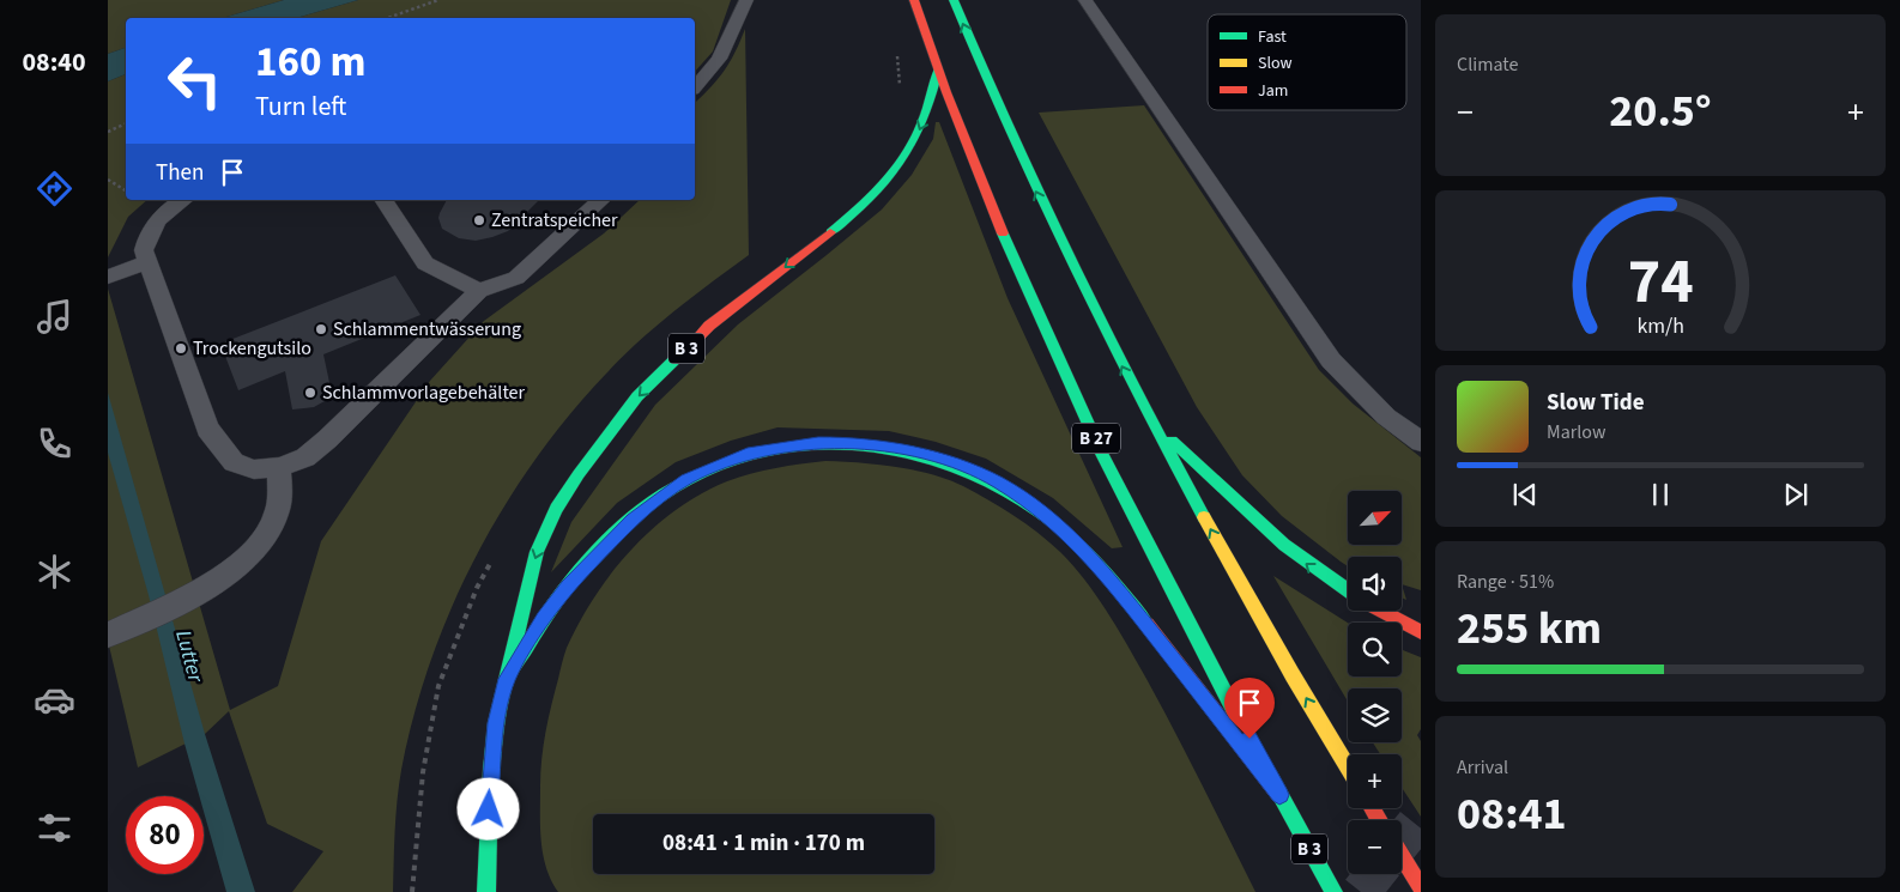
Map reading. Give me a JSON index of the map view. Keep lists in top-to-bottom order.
{
  "streets": {
    "highway": ["B 3", "B 27"]
  },
  "crossings": [
    ["B 3", "B 27"]
  ],
  "water": ["Lutter"],
  "places": [
    "Zentratspeicher",
    "Schlammentwässerung",
    "Trockengutsilo",
    "Schlammvorlagebehälter"
  ],
  "legend": ["Fast", "Slow", "Jam"],
  "north": "top right",
  "page": {
    "tabs": "08:40",
    "tile": [
      "Climate",
      ["Range · 51%", "255 km"],
      ["Arrival", "08:41"]
    ],
    "turn": ["160 m", "Turn left"],
    "heat": ["−", "20.5°", "+"],
    "then": "Then",
    "song": ["Slow Tide", "Marlow"],
    "map_buttons": ["+", "−"],
    "limit": "80",
    "trip": "08:41 · 1 min · 170 m",
    "gauge": ["74", "km/h"]
  }
}
